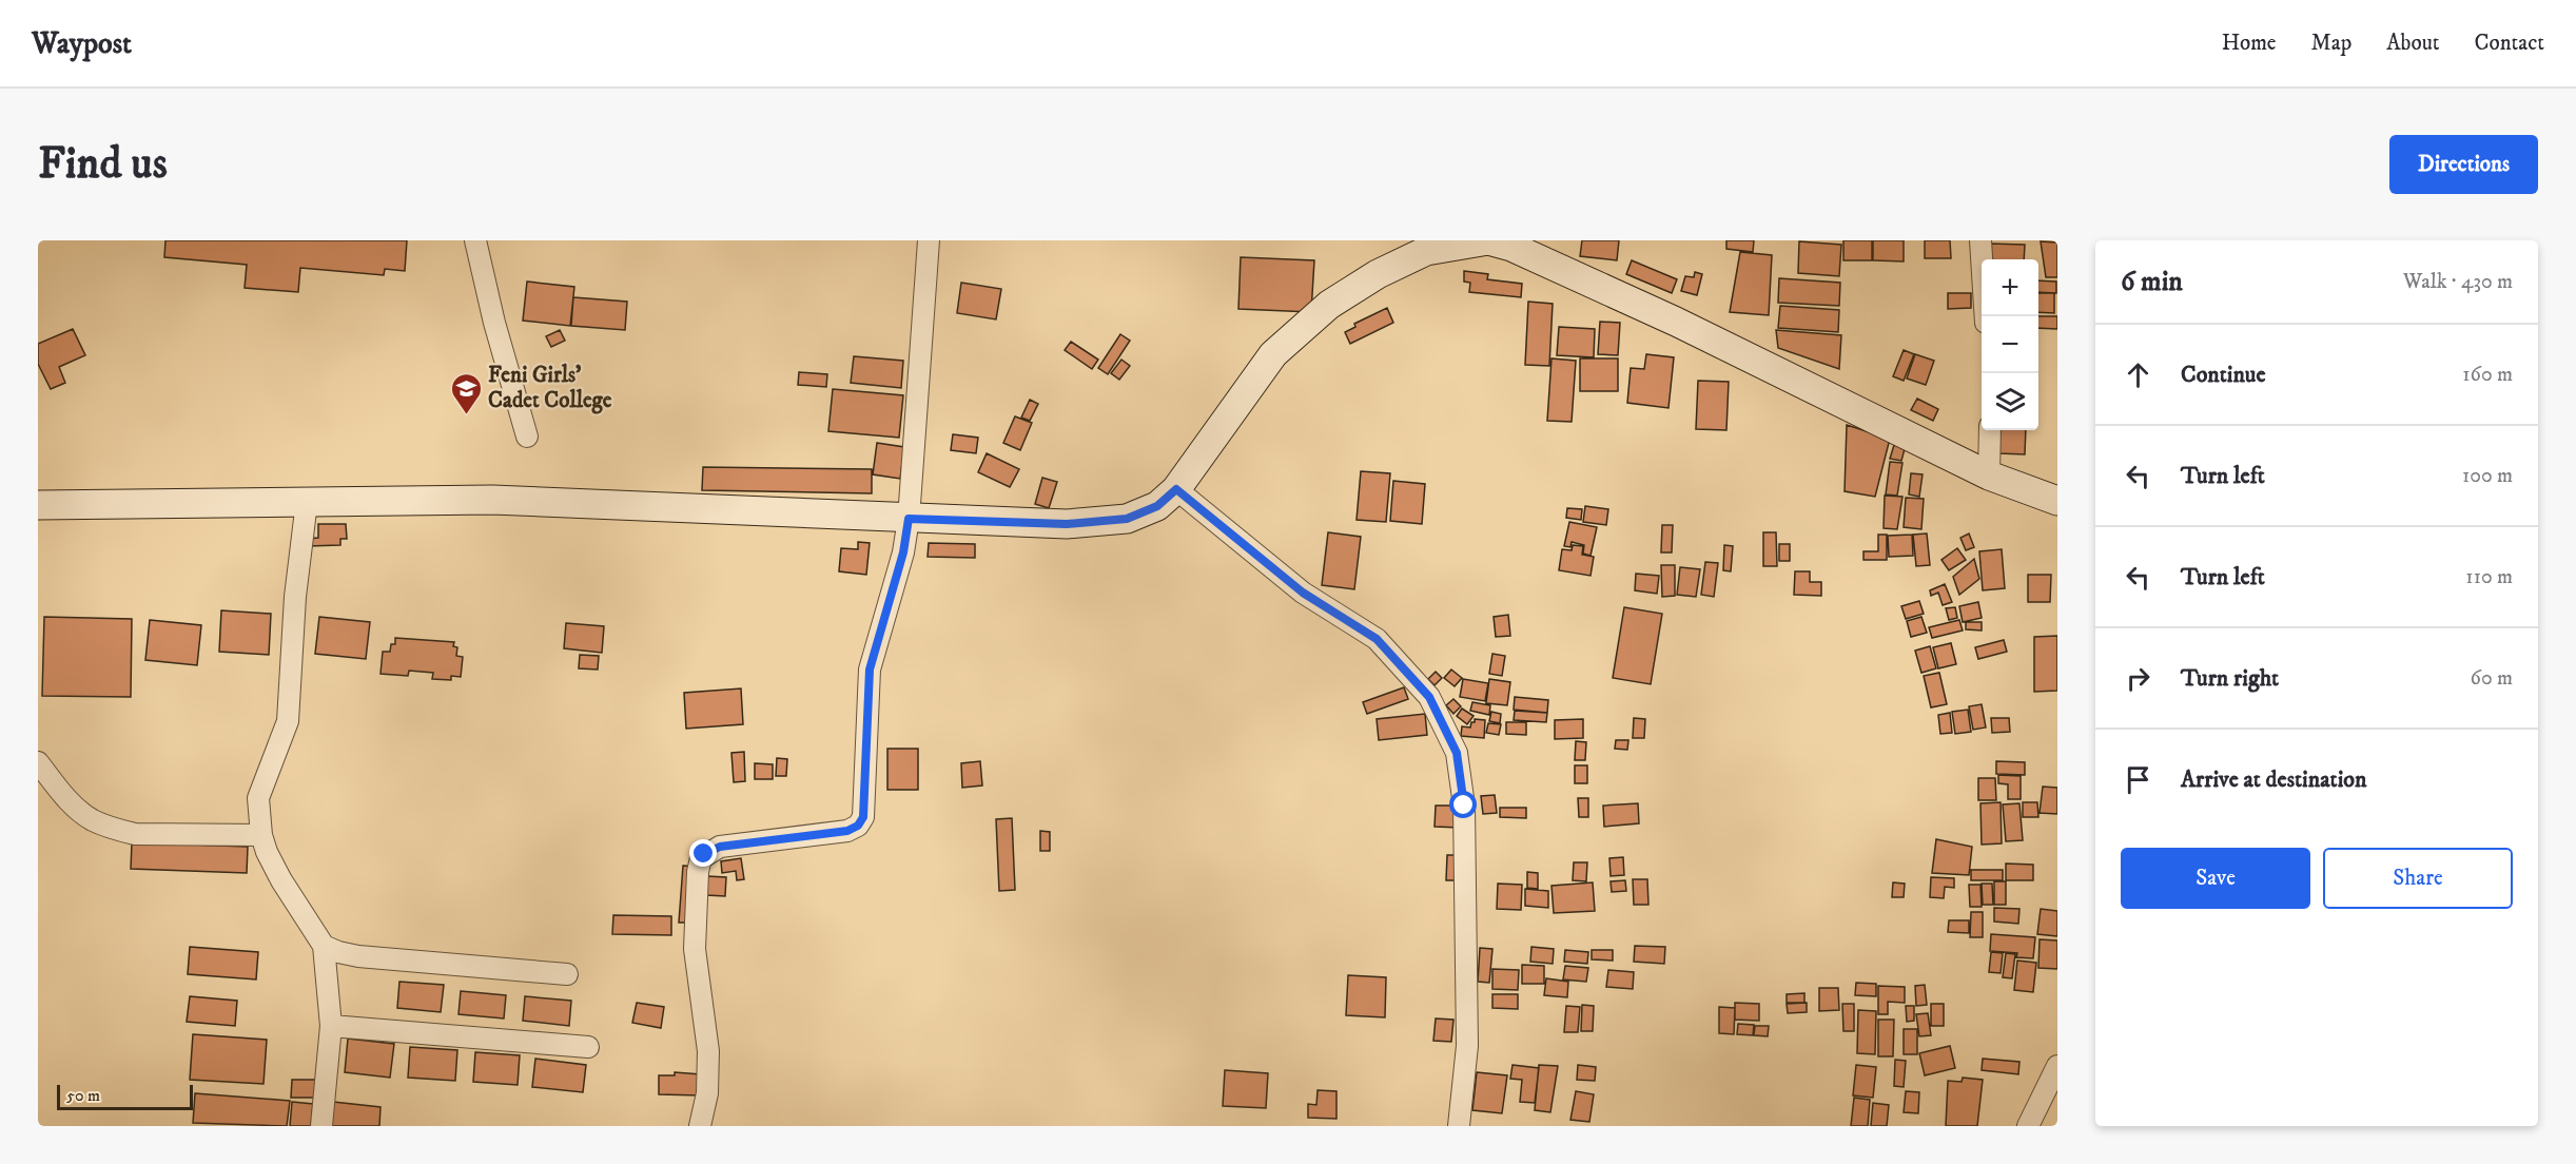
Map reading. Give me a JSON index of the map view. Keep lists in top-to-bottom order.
{
  "places": {
    "school or university": ["Feni Girls' Cadet College"]
  },
  "scale_bar": "50 m",
  "page": {
    "header": "Waypost",
    "nav": [
      "Home",
      "Map",
      "About",
      "Contact"
    ],
    "buttons": [
      "Directions",
      ["Save", "Share"]
    ],
    "title": "Find us",
    "heading": ["6 min", "Walk · 430 m"],
    "map_buttons": ["+", "−"],
    "list": [
      ["Continue", "160 m"],
      ["Turn left", "100 m"],
      ["Turn left", "110 m"],
      ["Turn right", "60 m"],
      "Arrive at destination"
    ],
    "scale": "50 m"
  }
}
